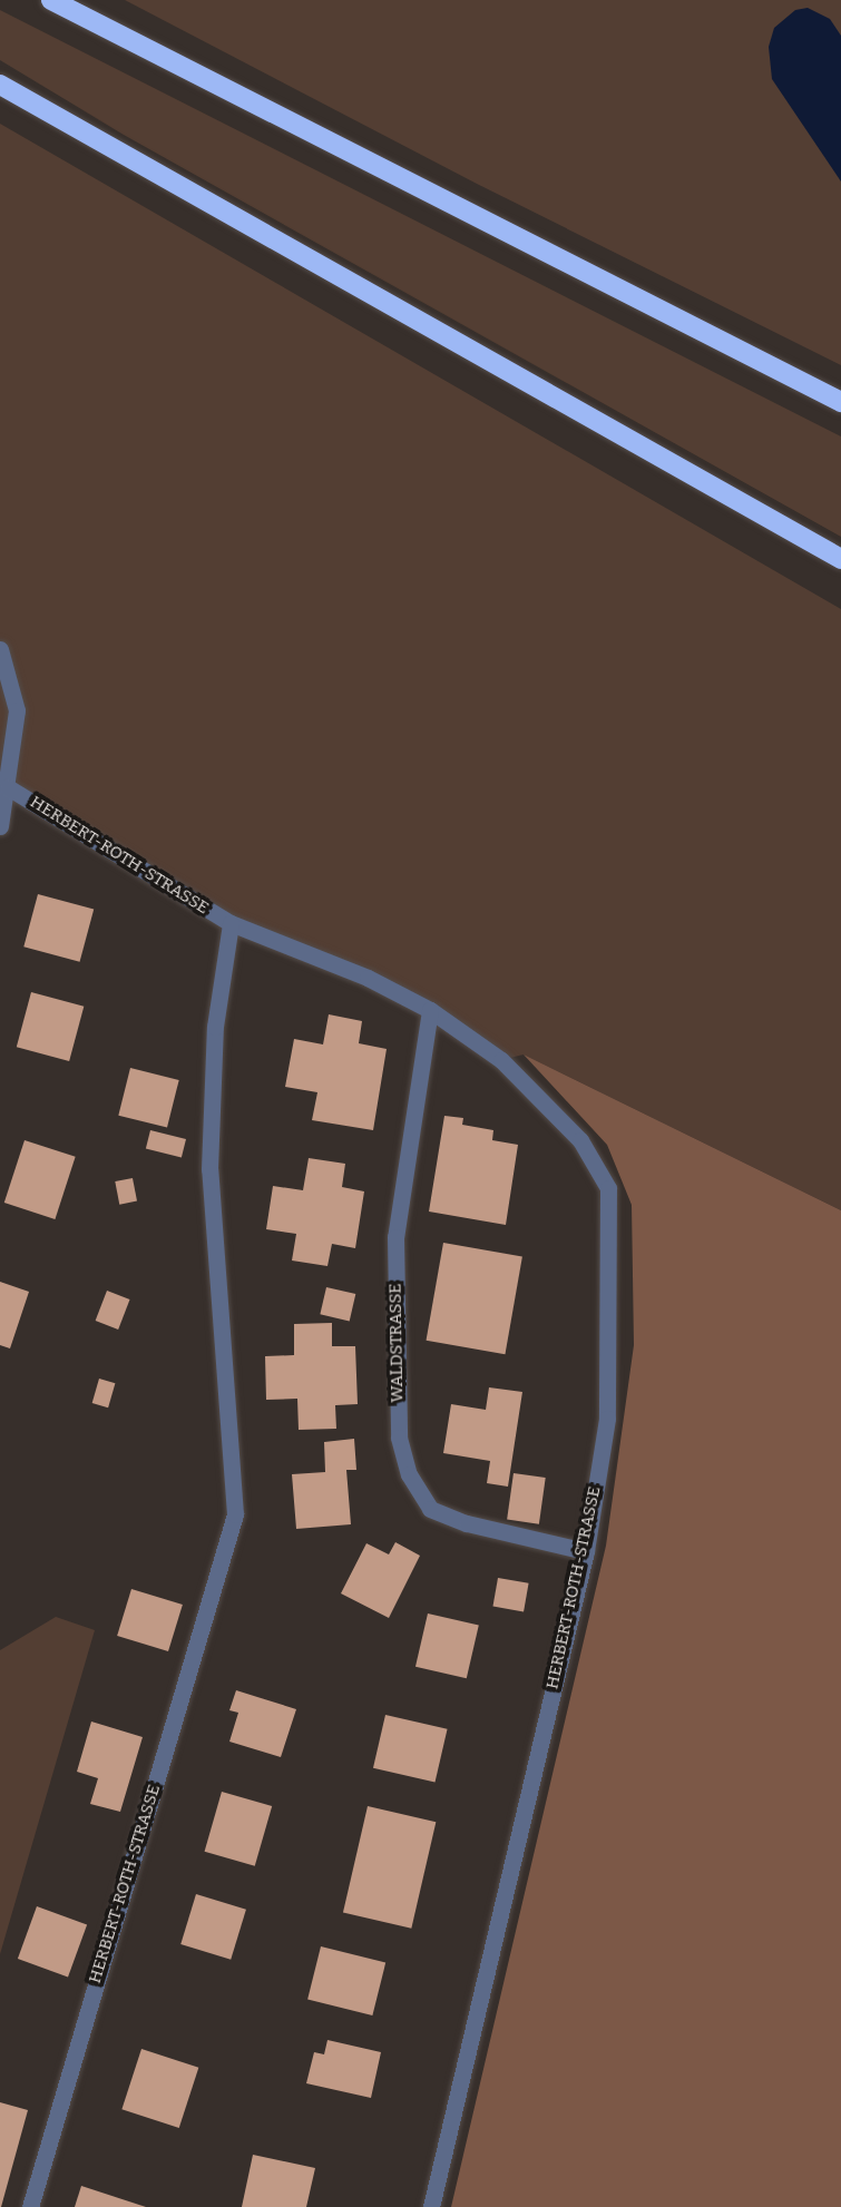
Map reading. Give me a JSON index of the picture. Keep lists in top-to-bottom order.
{
  "streets": {
    "street": ["HERBERT-ROTH-STRASSE", "WALDSTRASSE"]
  },
  "crossings": [
    ["HERBERT-ROTH-STRASSE", "WALDSTRASSE"]
  ]
}
